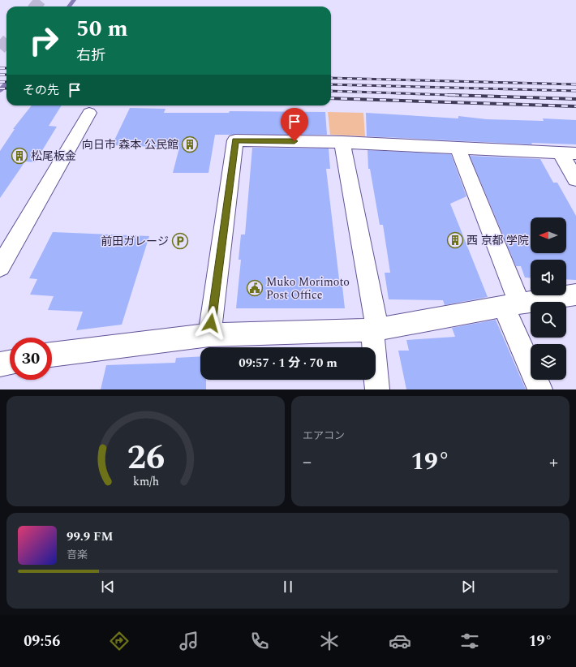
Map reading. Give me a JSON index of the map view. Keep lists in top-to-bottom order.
{
  "places": {
    "building": ["向日市 森本 公民館", "松尾板金", "西 京都 学院"],
    "parking": ["前田ガレージ"],
    "public building": ["Muko Morimoto Post Office"]
  },
  "north": "left",
  "page": {
    "turn": ["50 m", "右折"],
    "then": "その先",
    "limit": "30",
    "trip": "09:57 · 1 分 · 70 m",
    "tile": "エアコン",
    "heat": ["−", "19°", "+"],
    "song": ["99.9 FM", "音楽"],
    "tabs": ["09:56", "19°"],
    "gauge": ["26", "km/h"]
  }
}
